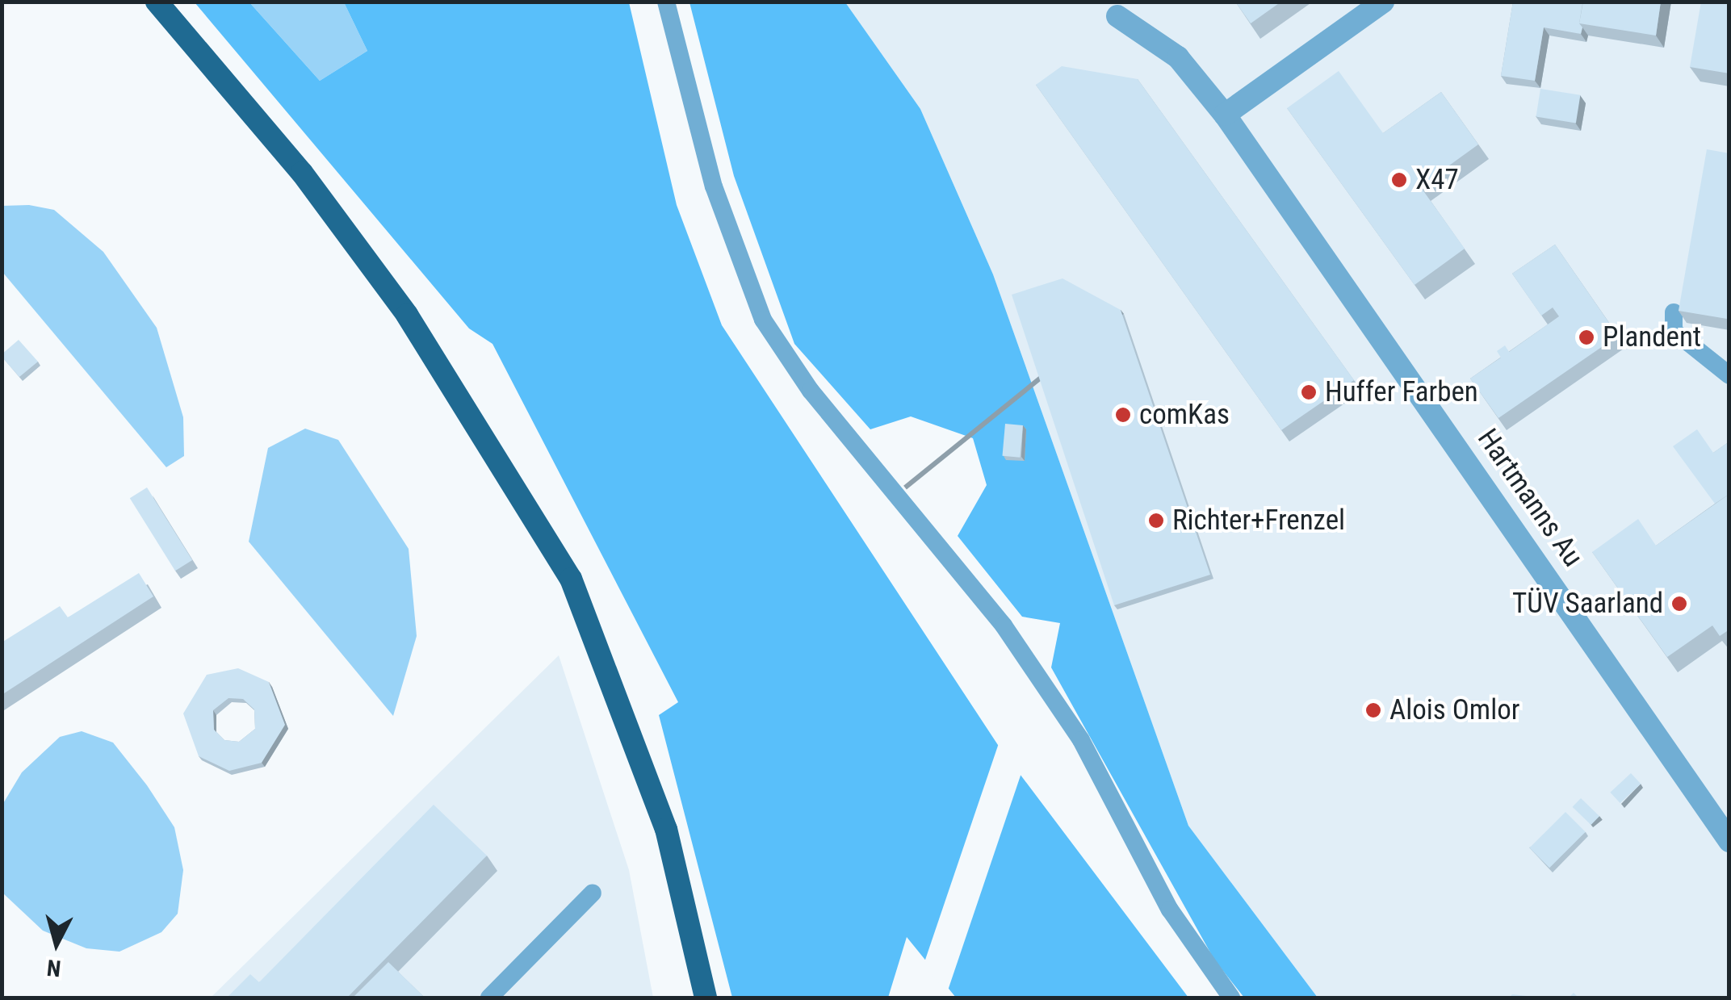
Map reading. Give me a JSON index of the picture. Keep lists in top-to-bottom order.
{
  "streets": {
    "street": ["Hartmanns Au"]
  },
  "places": [
    "X47",
    "Plandent",
    "Huffer Farben",
    "comKas",
    "Richter+Frenzel",
    "TÜV Saarland",
    "Alois Omlor"
  ],
  "north": "bottom"
}
